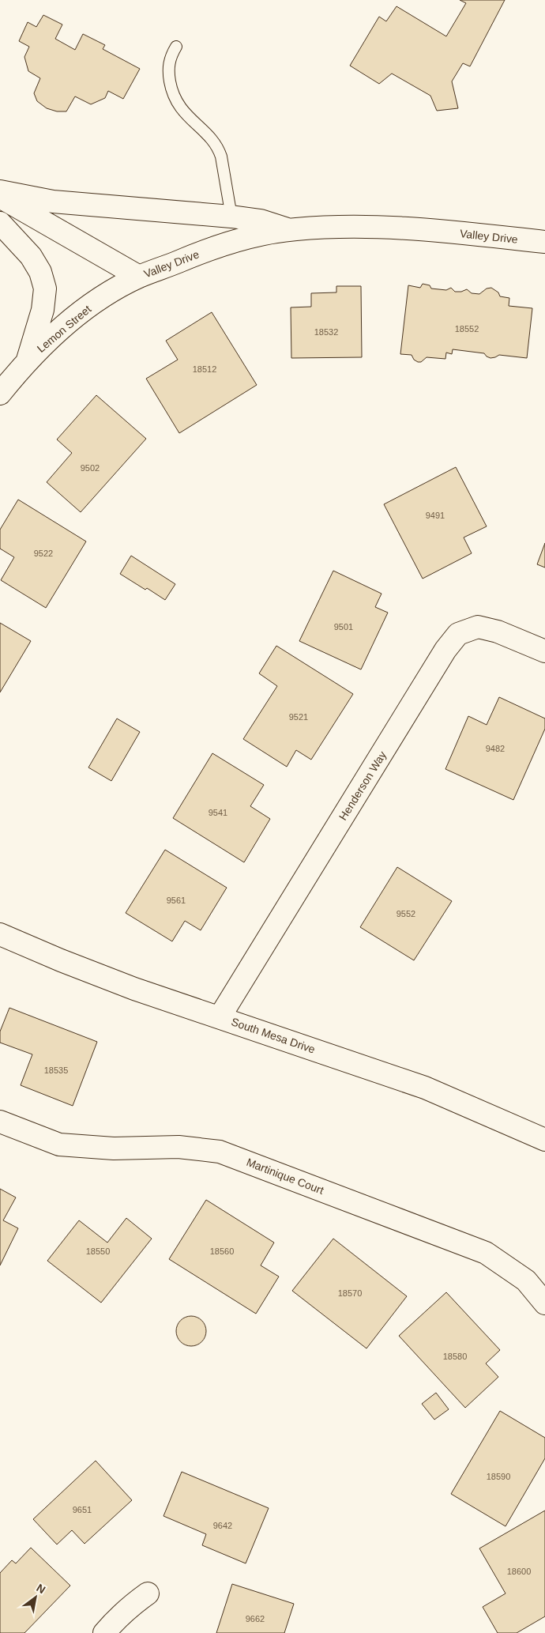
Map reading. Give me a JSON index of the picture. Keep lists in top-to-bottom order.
{
  "streets": {
    "street": [
      "Valley Drive",
      "Lemon Street",
      "Henderson Way",
      "South Mesa Drive",
      "Martinique Court"
    ]
  },
  "crossings": [
    ["Valley Drive", "Lemon Street"],
    ["Henderson Way", "South Mesa Drive"]
  ],
  "house_numbers": [
    "18552",
    "18532",
    "18512",
    "9502",
    "9491",
    "9522",
    "9501",
    "9521",
    "9482",
    "9541",
    "9561",
    "9552",
    "18535",
    "18550",
    "18560",
    "18570",
    "18580",
    "18590",
    "9651",
    "9642",
    "18600",
    "9662"
  ],
  "north": "top right"
}
